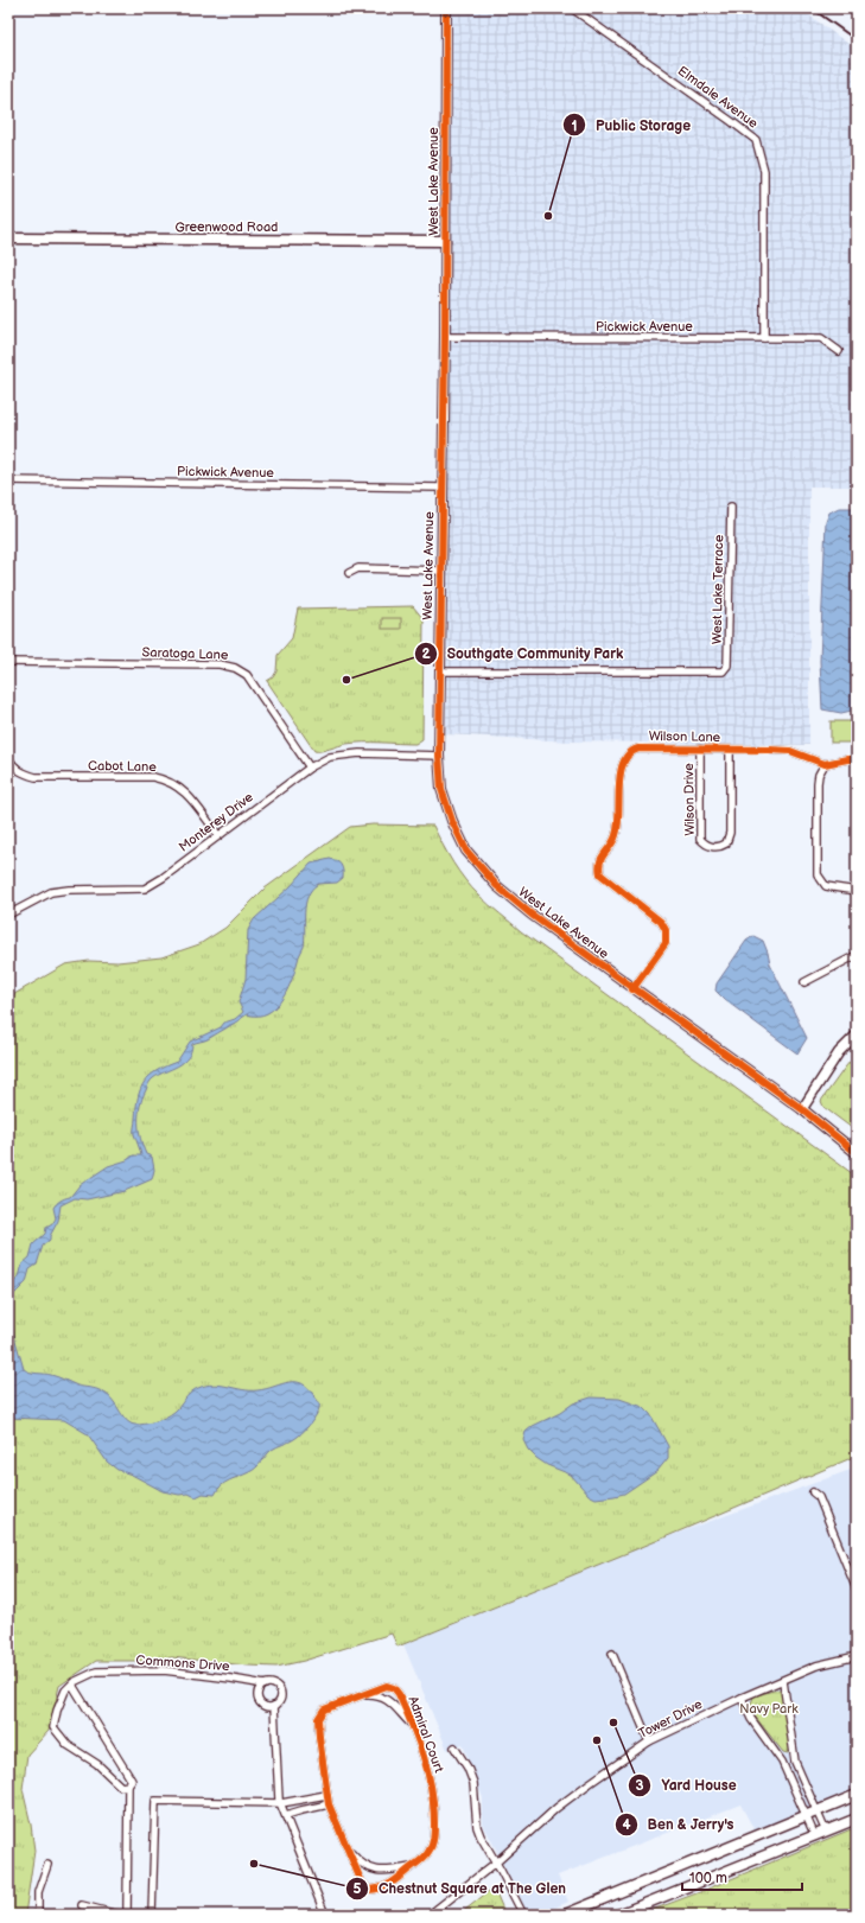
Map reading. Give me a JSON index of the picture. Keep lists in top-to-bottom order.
{
  "streets": {
    "main road": ["Greenwood Road"],
    "street": [
      "Elmdale Avenue",
      "West Lake Avenue",
      "Pickwick Avenue",
      "West Lake Terrace",
      "Saratoga Lane",
      "Wilson Lane",
      "Cabot Lane",
      "Wilson Drive",
      "Monterey Drive",
      "Commons Drive",
      "Tower Drive",
      "Admiral Court"
    ]
  },
  "crossings": [
    ["Elmdale Avenue", "Pickwick Avenue"],
    ["West Lake Avenue", "Greenwood Road"],
    ["West Lake Avenue", "Pickwick Avenue"],
    ["West Lake Avenue", "West Lake Terrace"],
    ["West Lake Avenue", "Wilson Lane"],
    ["West Lake Avenue", "Monterey Drive"],
    ["Saratoga Lane", "Monterey Drive"],
    ["Wilson Lane", "Wilson Drive"],
    ["Cabot Lane", "Monterey Drive"]
  ],
  "parks": ["Navy Park"],
  "places": [
    "Public Storage",
    "Southgate Community Park",
    "Yard House",
    "Ben & Jerry's",
    "Chestnut Square at The Glen"
  ],
  "scale_bar": "100 m"
}
